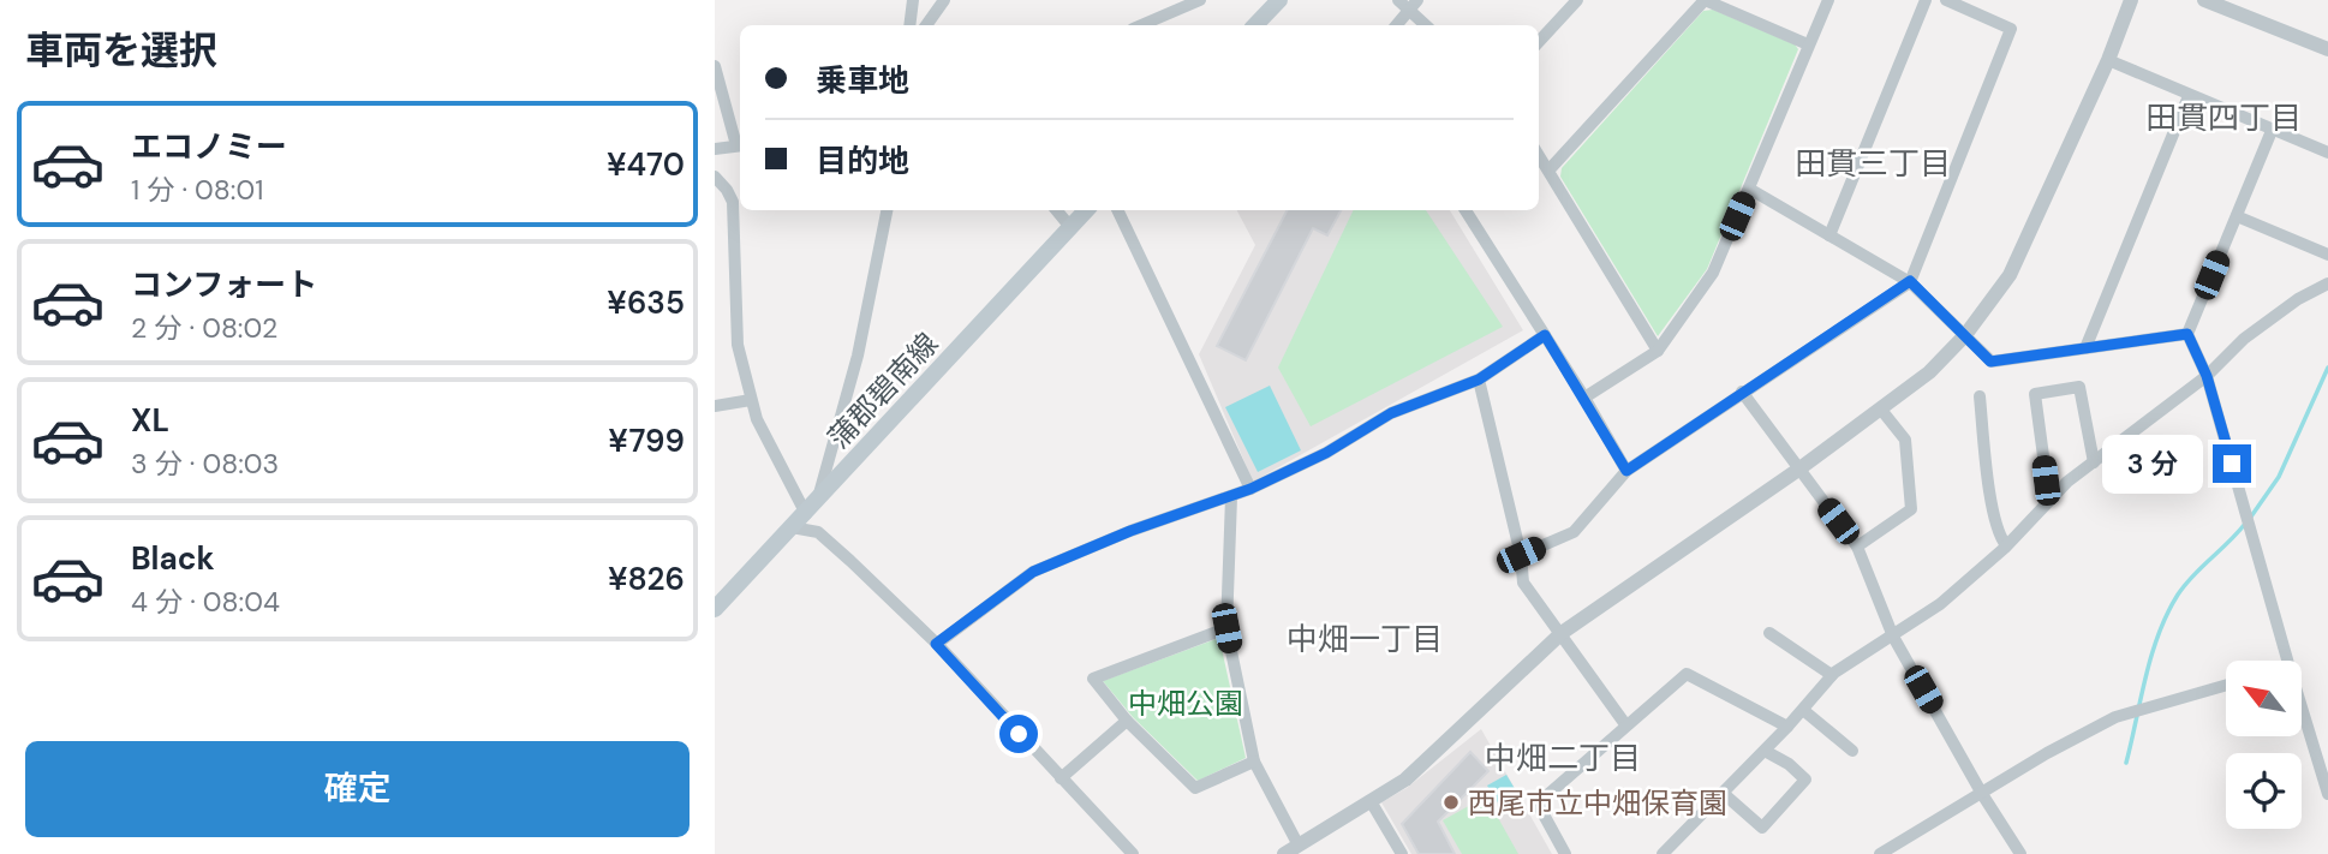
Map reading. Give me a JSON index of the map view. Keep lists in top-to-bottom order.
{
  "streets": {
    "main road": ["蒲郡碧南線"]
  },
  "districts": [
    "田貫四丁目",
    "田貫三丁目",
    "中畑一丁目",
    "中畑二丁目"
  ],
  "parks": ["中畑公園"],
  "places": ["西尾市立中畑保育園"],
  "north": "top left",
  "page": {
    "heading": "車両を選択",
    "banner": ["乗車地", "目的地"],
    "list": [
      {
        "name": "エコノミー",
        "note": "1 分 · 08:01",
        "value": "¥470"
      },
      {
        "name": "コンフォート",
        "note": "2 分 · 08:02",
        "value": "¥635"
      },
      {
        "name": "XL",
        "note": "3 分 · 08:03",
        "value": "¥799"
      },
      {
        "name": "Black",
        "note": "4 分 · 08:04",
        "value": "¥826"
      }
    ],
    "bubble": "3 分",
    "buttons": "確定"
  }
}
